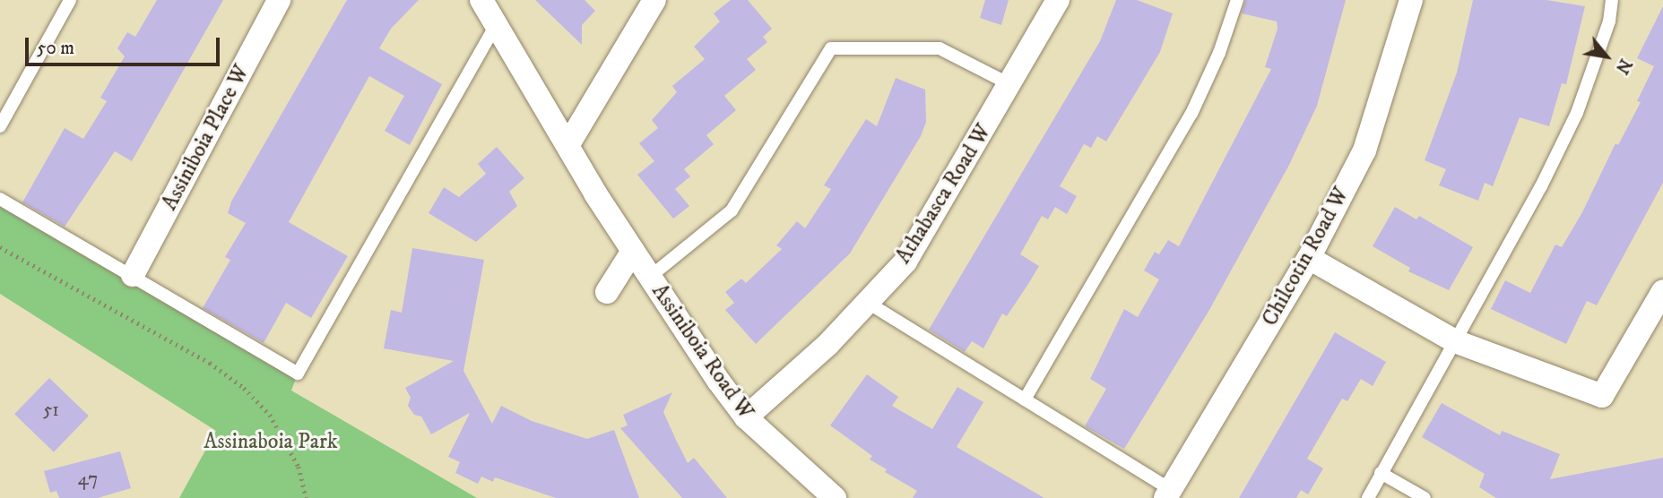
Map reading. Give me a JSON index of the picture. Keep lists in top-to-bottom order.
{
  "streets": {
    "street": [
      "Assiniboia Place W",
      "Athabasca Road W",
      "Chilcotin Road W",
      "Assiniboia Road W"
    ]
  },
  "crossings": [
    ["Athabasca Road W", "Assiniboia Road W"]
  ],
  "parks": ["Assinaboia Park"],
  "house_numbers": ["51", "47"],
  "scale_bar": "50 m",
  "north": "bottom right"
}
